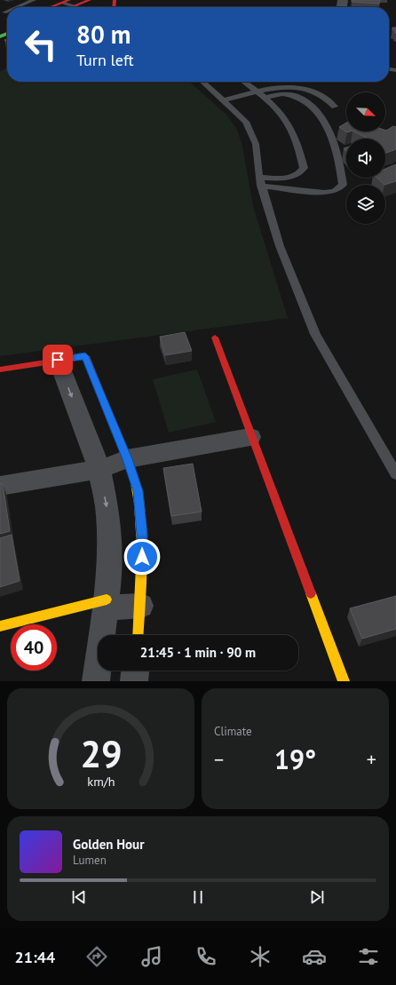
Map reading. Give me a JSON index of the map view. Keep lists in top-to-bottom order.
{
  "north": "bottom right",
  "page": {
    "turn": ["80 m", "Turn left"],
    "limit": "40",
    "trip": "21:45 · 1 min · 90 m",
    "tile": "Climate",
    "heat": ["−", "19°", "+"],
    "song": ["Golden Hour", "Lumen"],
    "tabs": "21:44",
    "gauge": ["29", "km/h"]
  }
}
